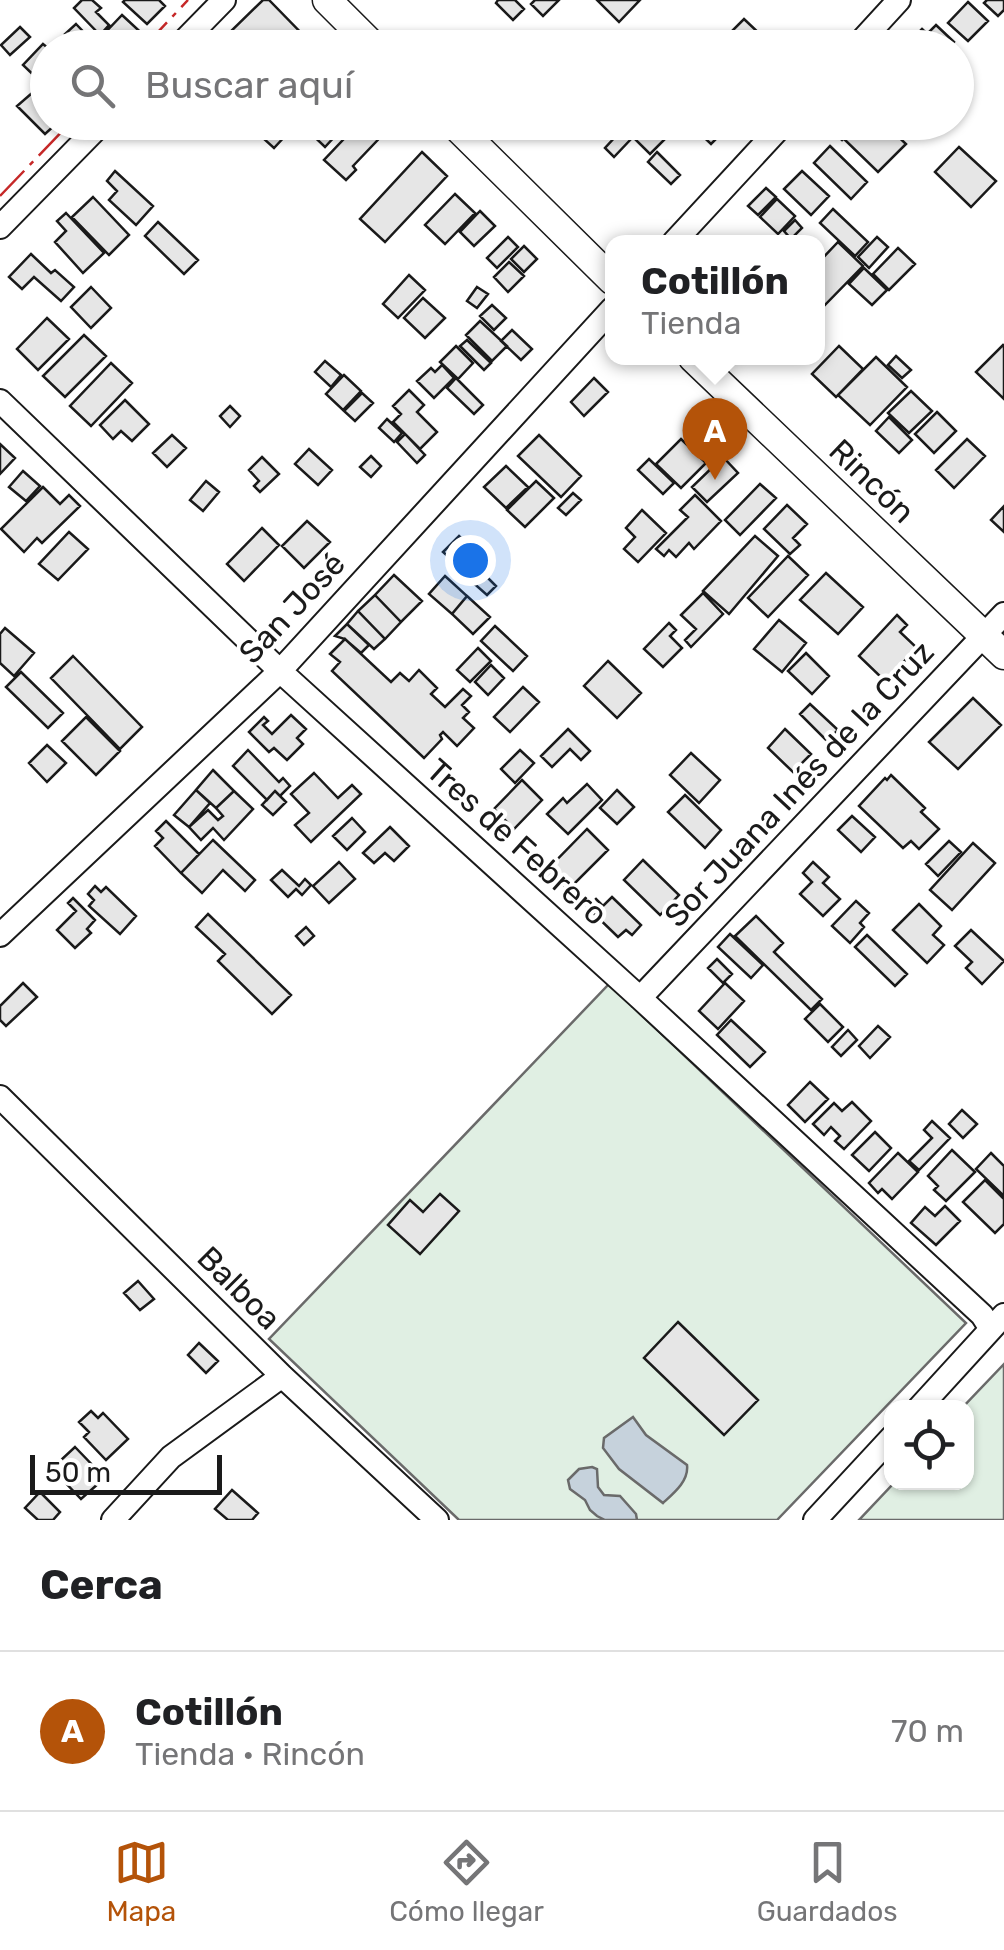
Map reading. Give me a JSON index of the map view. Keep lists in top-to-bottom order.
{
  "streets": {
    "street": [
      "Rincón",
      "San José",
      "Sor Juana Inés de la Cruz",
      "Tres de Febrero",
      "Balboa"
    ]
  },
  "crossings": [
    ["Rincón", "Sor Juana Inés de la Cruz"],
    ["San José", "Tres de Febrero"],
    ["Sor Juana Inés de la Cruz", "Tres de Febrero"]
  ],
  "scale_bar": "50 m",
  "page": {
    "search": "Buscar aquí",
    "popup": ["Cotillón", "Tienda"],
    "pins": "A",
    "scale": "50 m",
    "heading": "Cerca",
    "list": [
      {
        "mark": "A",
        "name": "Cotillón",
        "note": "Tienda · Rincón",
        "value": "70 m"
      }
    ],
    "nav": ["Mapa", "Cómo llegar", "Guardados"]
  }
}
